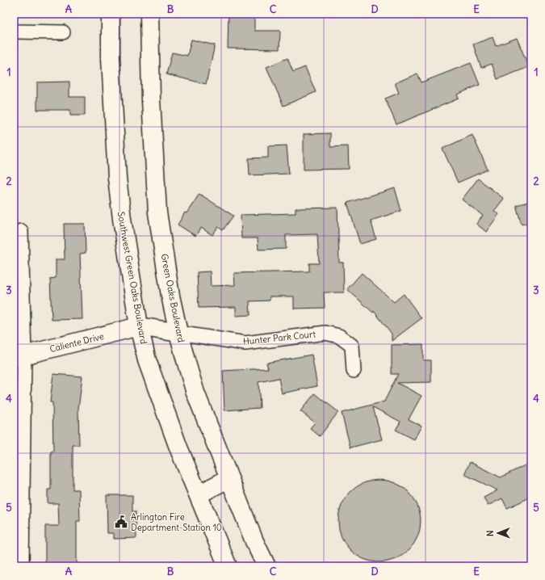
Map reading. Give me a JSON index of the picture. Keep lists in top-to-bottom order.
{
  "streets": {
    "main road": ["Southwest Green Oaks Boulevard", "Green Oaks Boulevard", "Caliente Drive"],
    "street": ["Hunter Park Court"]
  },
  "crossings": [
    ["Southwest Green Oaks Boulevard", "Caliente Drive"],
    ["Green Oaks Boulevard", "Hunter Park Court"]
  ],
  "places": {
    "public building": ["Arlington Fire Department-Station 10"]
  },
  "north": "left",
  "grid": {
    "columns": [
      "A",
      "B",
      "C",
      "D",
      "E"
    ],
    "rows": [
      "1",
      "2",
      "3",
      "4",
      "5"
    ]
  }
}
